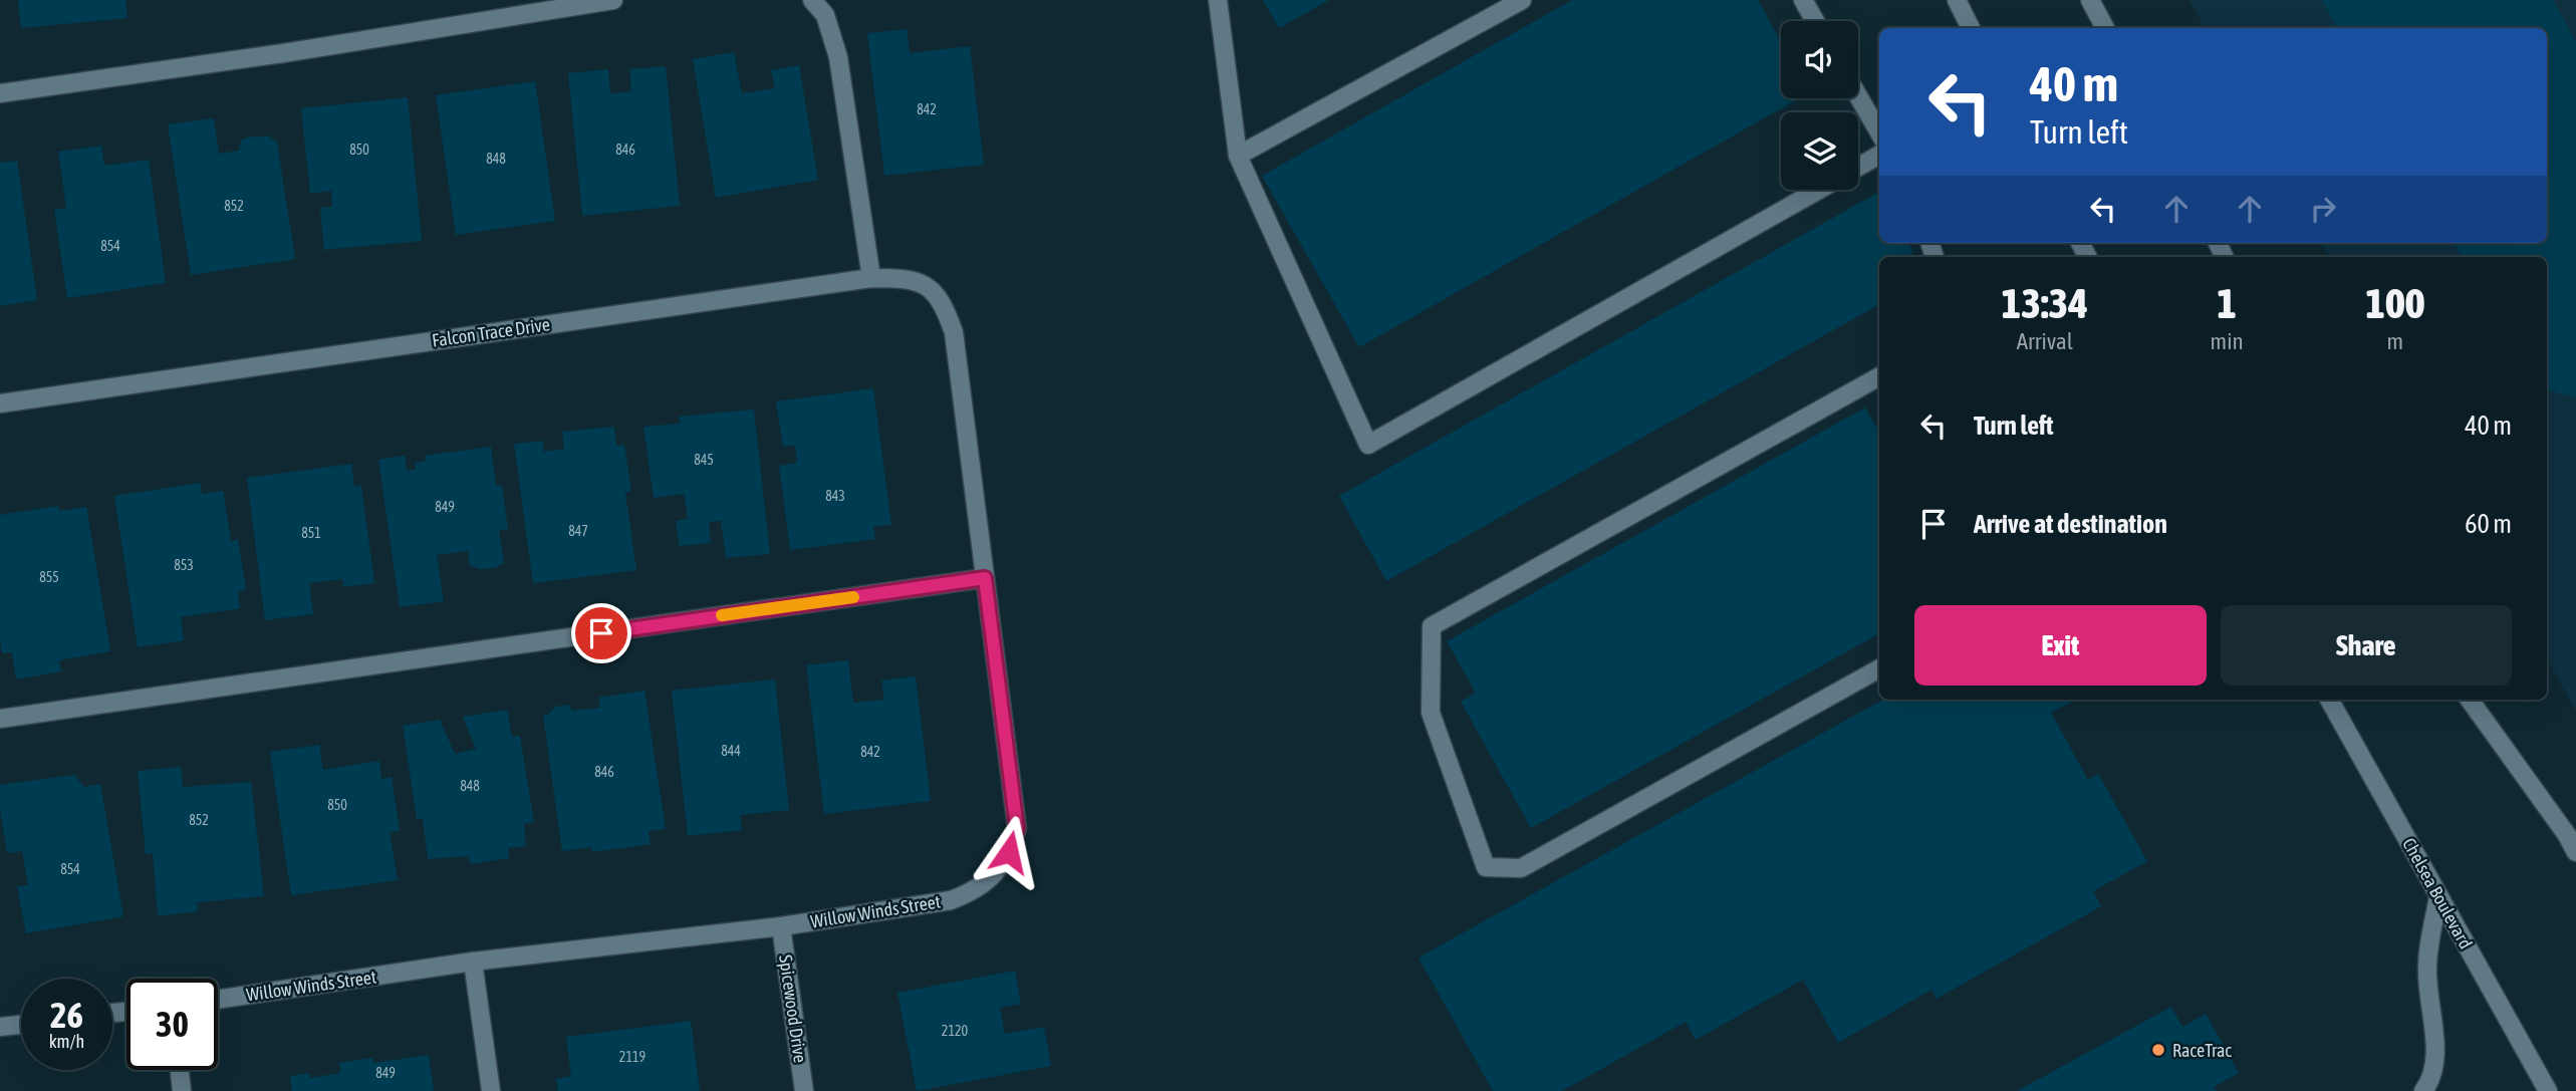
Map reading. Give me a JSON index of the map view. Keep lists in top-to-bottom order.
{
  "streets": {
    "street": [
      "Falcon Trace Drive",
      "Chelsea Boulevard",
      "Willow Winds Street",
      "Spicewood Drive"
    ]
  },
  "crossings": [
    ["Falcon Trace Drive", "Willow Winds Street"],
    ["Willow Winds Street", "Spicewood Drive"]
  ],
  "places": ["RaceTrac"],
  "house_numbers": [
    "842",
    "850",
    "846",
    "848",
    "852",
    "854",
    "845",
    "843",
    "849",
    "847",
    "851",
    "853",
    "855",
    "844",
    "842",
    "846",
    "848",
    "850",
    "852",
    "854",
    "2120",
    "2119",
    "849"
  ],
  "page": {
    "turn": ["40 m", "Turn left"],
    "eta": [
      "13:34",
      "Arrival",
      "1",
      "min",
      "100",
      "m"
    ],
    "list": [
      {
        "name": "Turn left",
        "value": "40 m"
      },
      {
        "name": "Arrive at destination",
        "value": "60 m"
      }
    ],
    "buttons": ["Exit", "Share"],
    "speed": "26 km/h",
    "limit": "30"
  }
}
